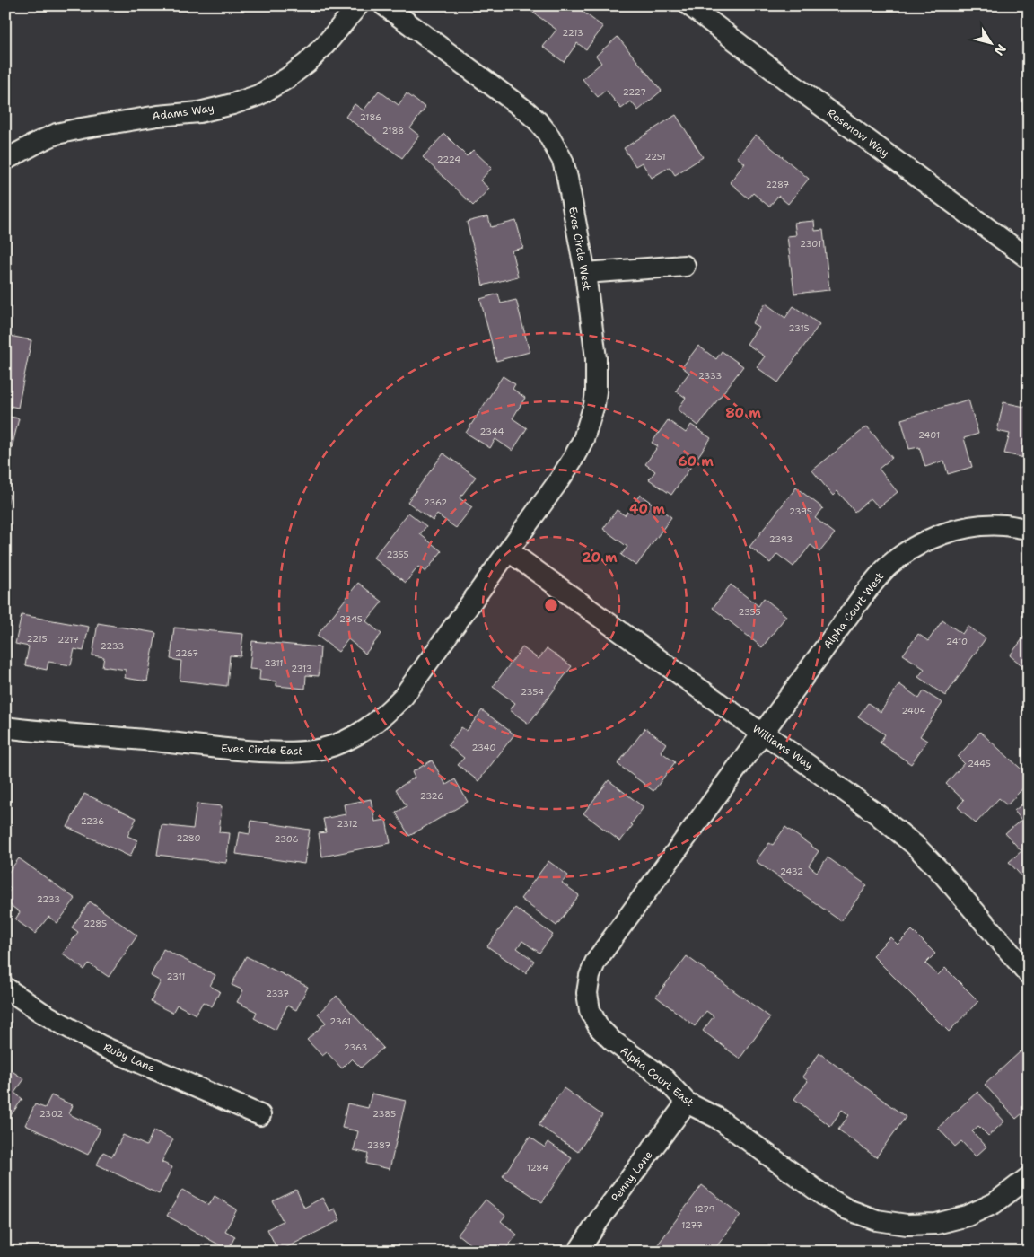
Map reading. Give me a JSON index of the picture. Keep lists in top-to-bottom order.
{
  "streets": {
    "street": [
      "Adams Way",
      "Rosenow Way",
      "Eves Circle West",
      "Alpha Court West",
      "Williams Way",
      "Eves Circle East",
      "Ruby Lane",
      "Alpha Court East",
      "Penny Lane"
    ]
  },
  "crossings": [
    ["Eves Circle West", "Williams Way"],
    ["Eves Circle West", "Eves Circle East"],
    ["Alpha Court West", "Williams Way"],
    ["Alpha Court West", "Alpha Court East"],
    ["Williams Way", "Eves Circle East"],
    ["Williams Way", "Alpha Court East"],
    ["Alpha Court East", "Penny Lane"]
  ],
  "house_numbers": [
    "2213",
    "2227",
    "2186",
    "2188",
    "2251",
    "2224",
    "2287",
    "2301",
    "2315",
    "2333",
    "2344",
    "2401",
    "2362",
    "2395",
    "2393",
    "2355",
    "2355",
    "2345",
    "2215",
    "2217",
    "2410",
    "2233",
    "2267",
    "2311",
    "2313",
    "2354",
    "2404",
    "2340",
    "2445",
    "2326",
    "2236",
    "2312",
    "2280",
    "2306",
    "2432",
    "2233",
    "2285",
    "2311",
    "2337",
    "2361",
    "2363",
    "2302",
    "2385",
    "2387",
    "1284",
    "1279",
    "1277"
  ],
  "north": "bottom right",
  "rings": [
    "80 m",
    "60 m",
    "40 m",
    "20 m"
  ]
}
